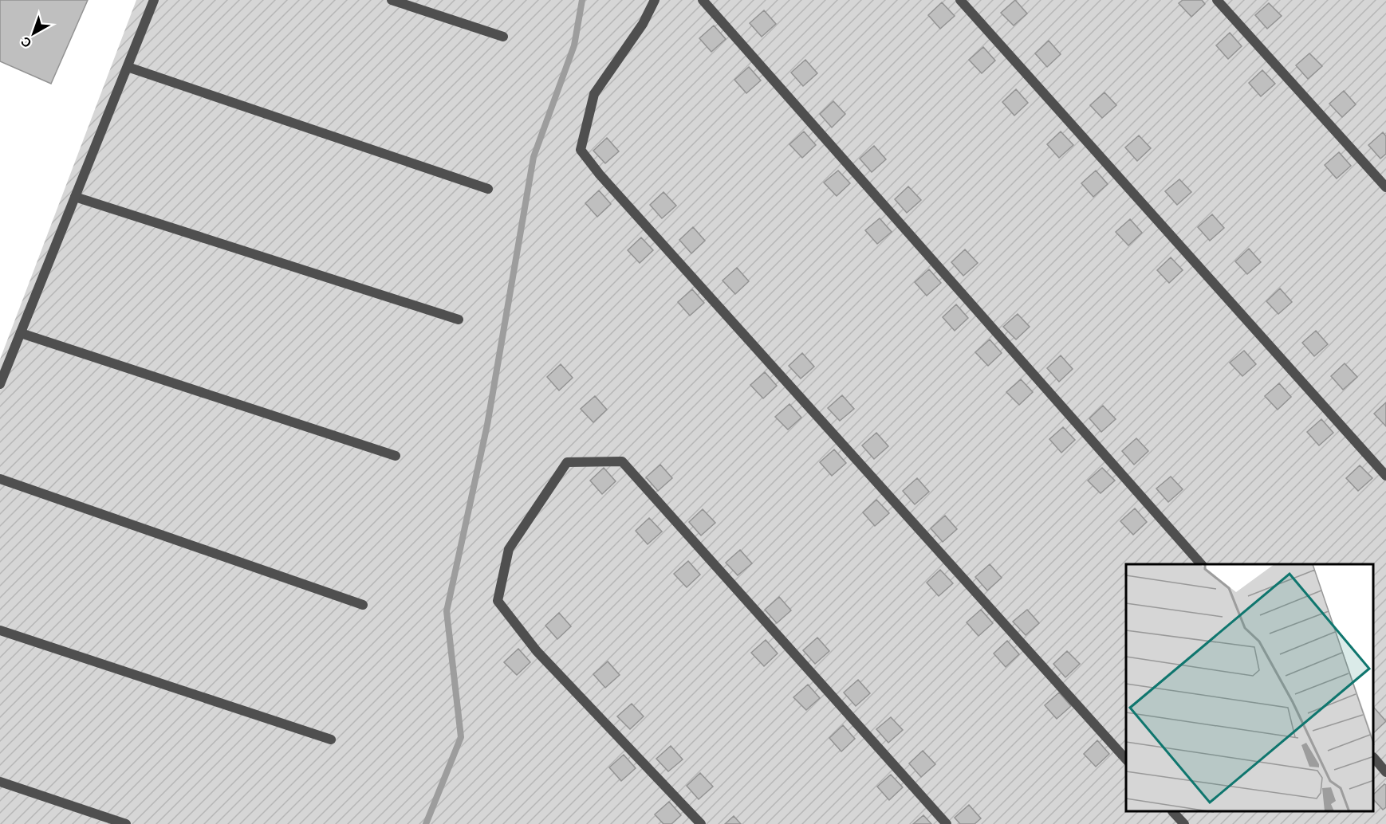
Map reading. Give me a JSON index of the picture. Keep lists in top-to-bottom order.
{
  "north": "bottom left"
}
